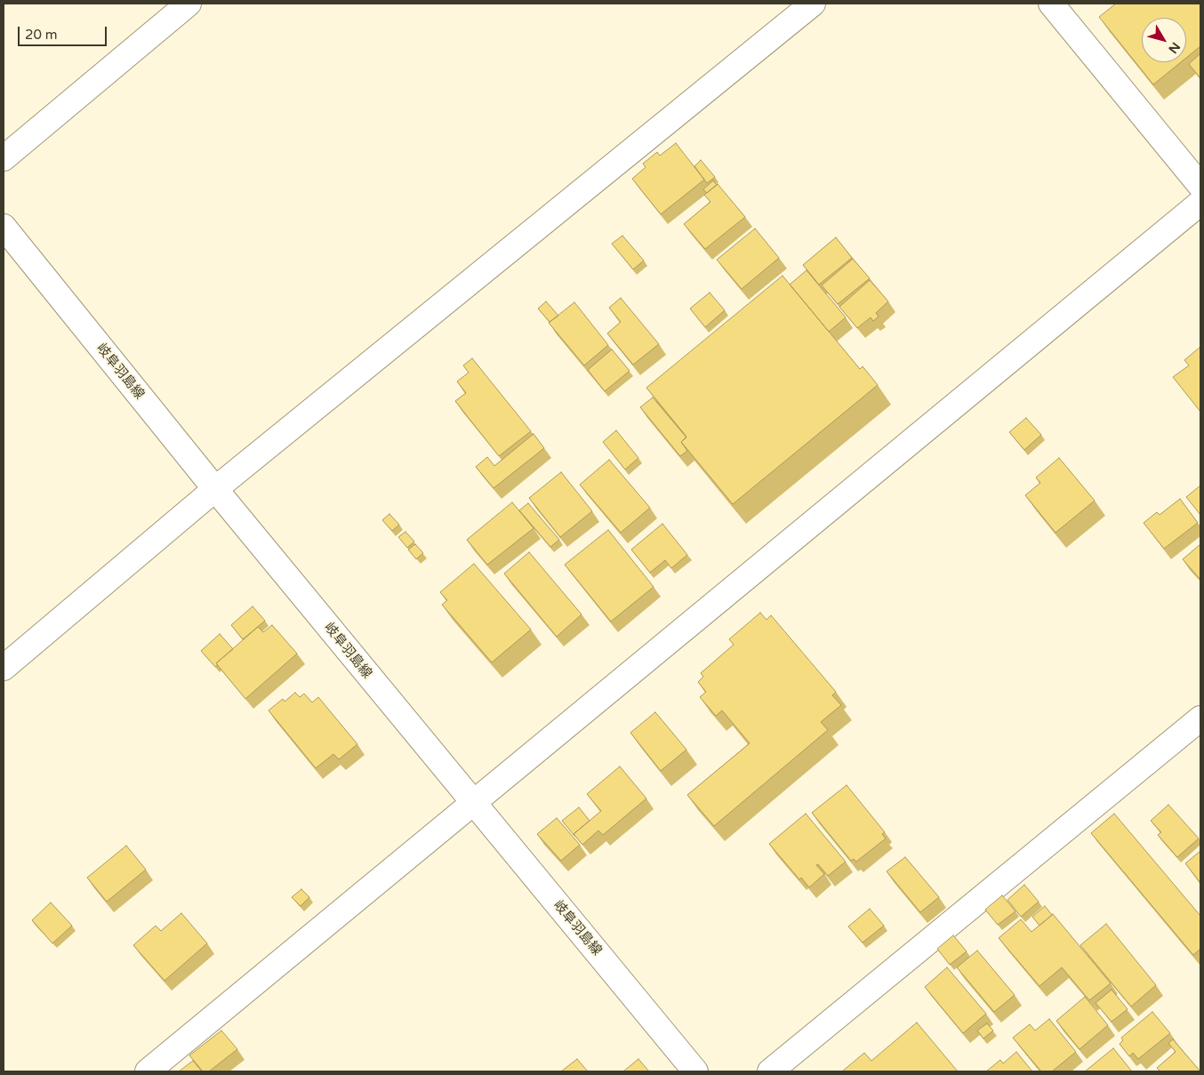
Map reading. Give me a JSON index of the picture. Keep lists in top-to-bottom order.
{
  "streets": {
    "street": ["岐阜羽島線"]
  },
  "scale_bar": "20 m",
  "north": "bottom right"
}
